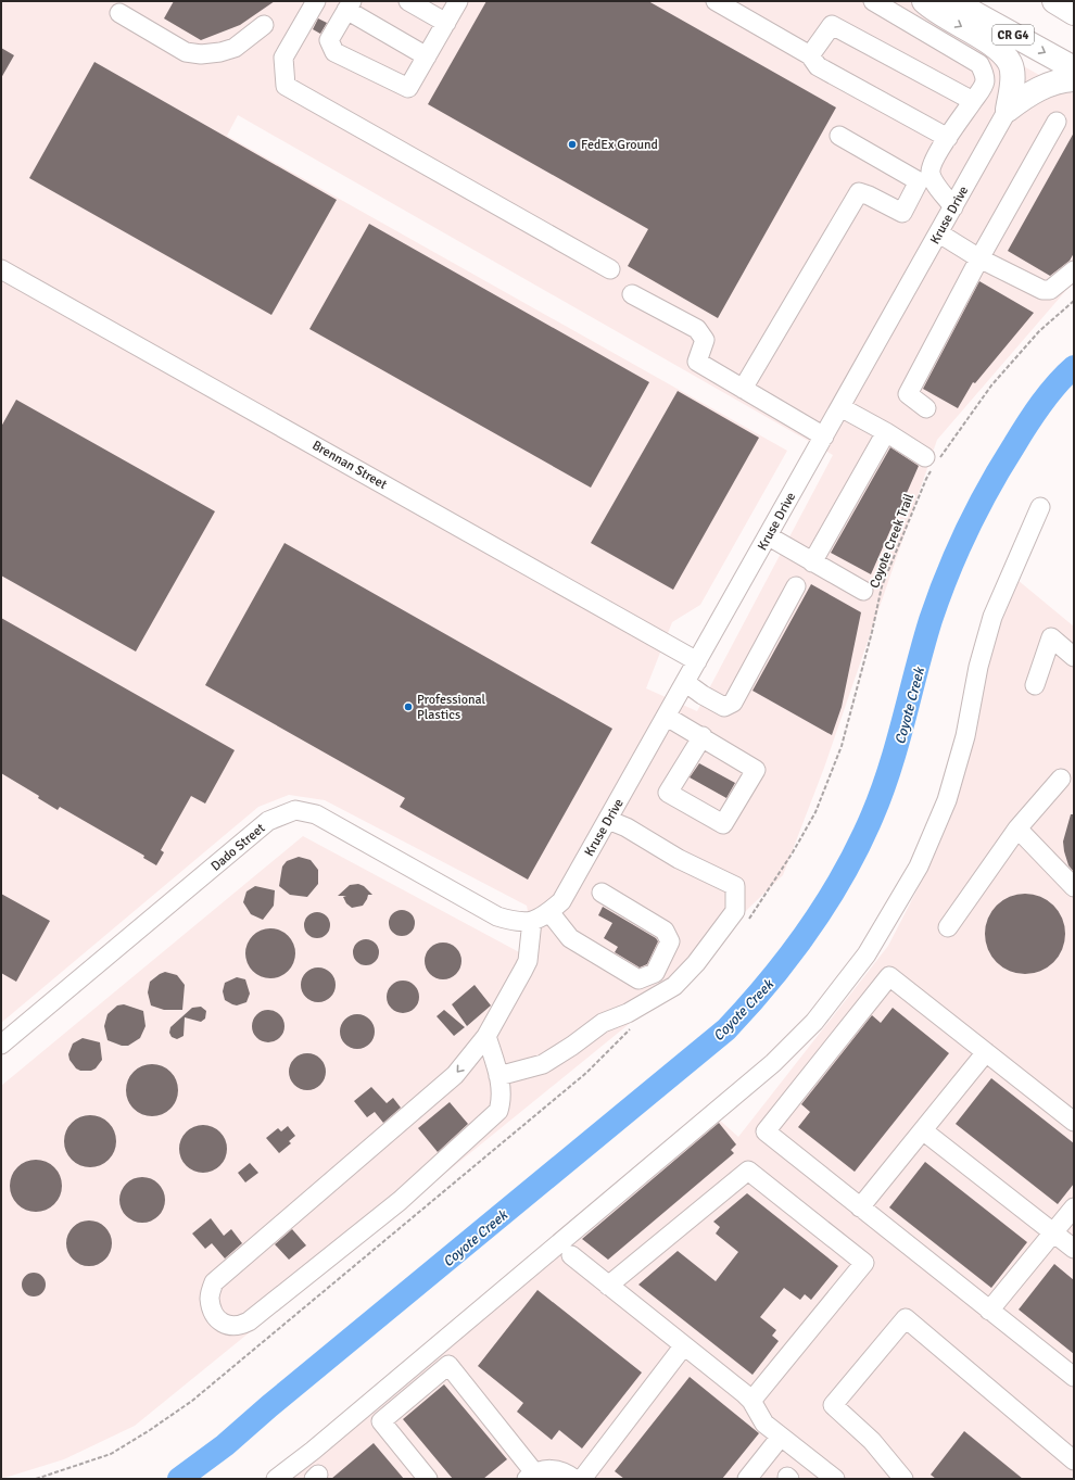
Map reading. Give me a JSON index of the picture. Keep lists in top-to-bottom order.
{
  "streets": {
    "highway": ["CR G4"],
    "street": ["Kruse Drive", "Brennan Street", "Dado Street"],
    "path": ["Coyote Creek Trail"]
  },
  "crossings": [
    ["Kruse Drive", "Brennan Street"],
    ["Kruse Drive", "Dado Street"]
  ],
  "water": ["Coyote Creek"],
  "places": ["FedEx Ground", "Professional Plastics"]
}
